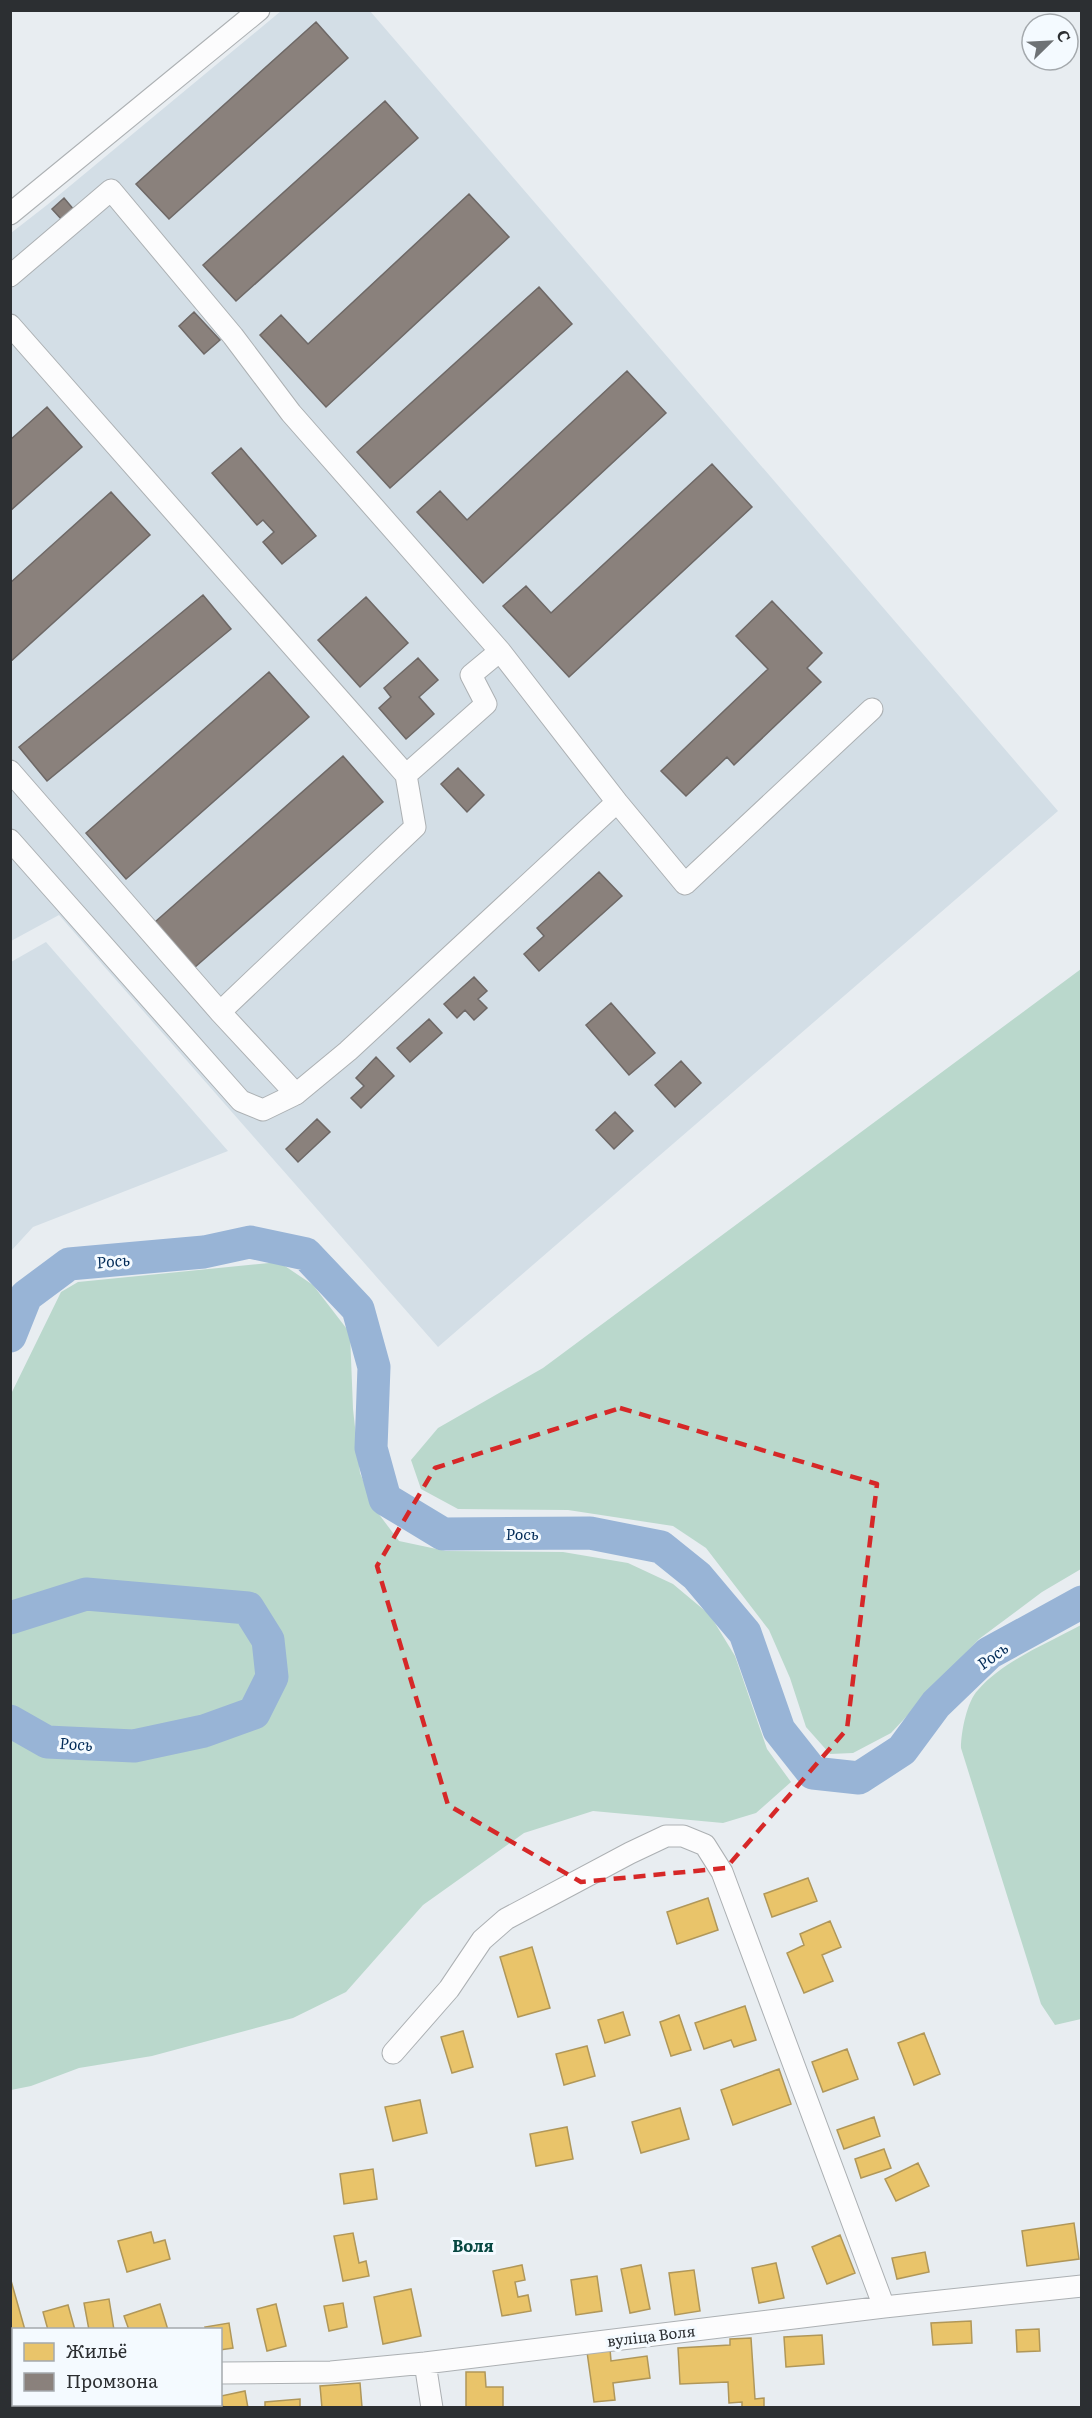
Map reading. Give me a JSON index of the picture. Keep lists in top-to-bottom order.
{
  "streets": {
    "street": ["вуліца Воля"]
  },
  "districts": ["Воля"],
  "water": ["Рось"],
  "legend": ["Жильё", "Промзона"],
  "north": "top right"
}
